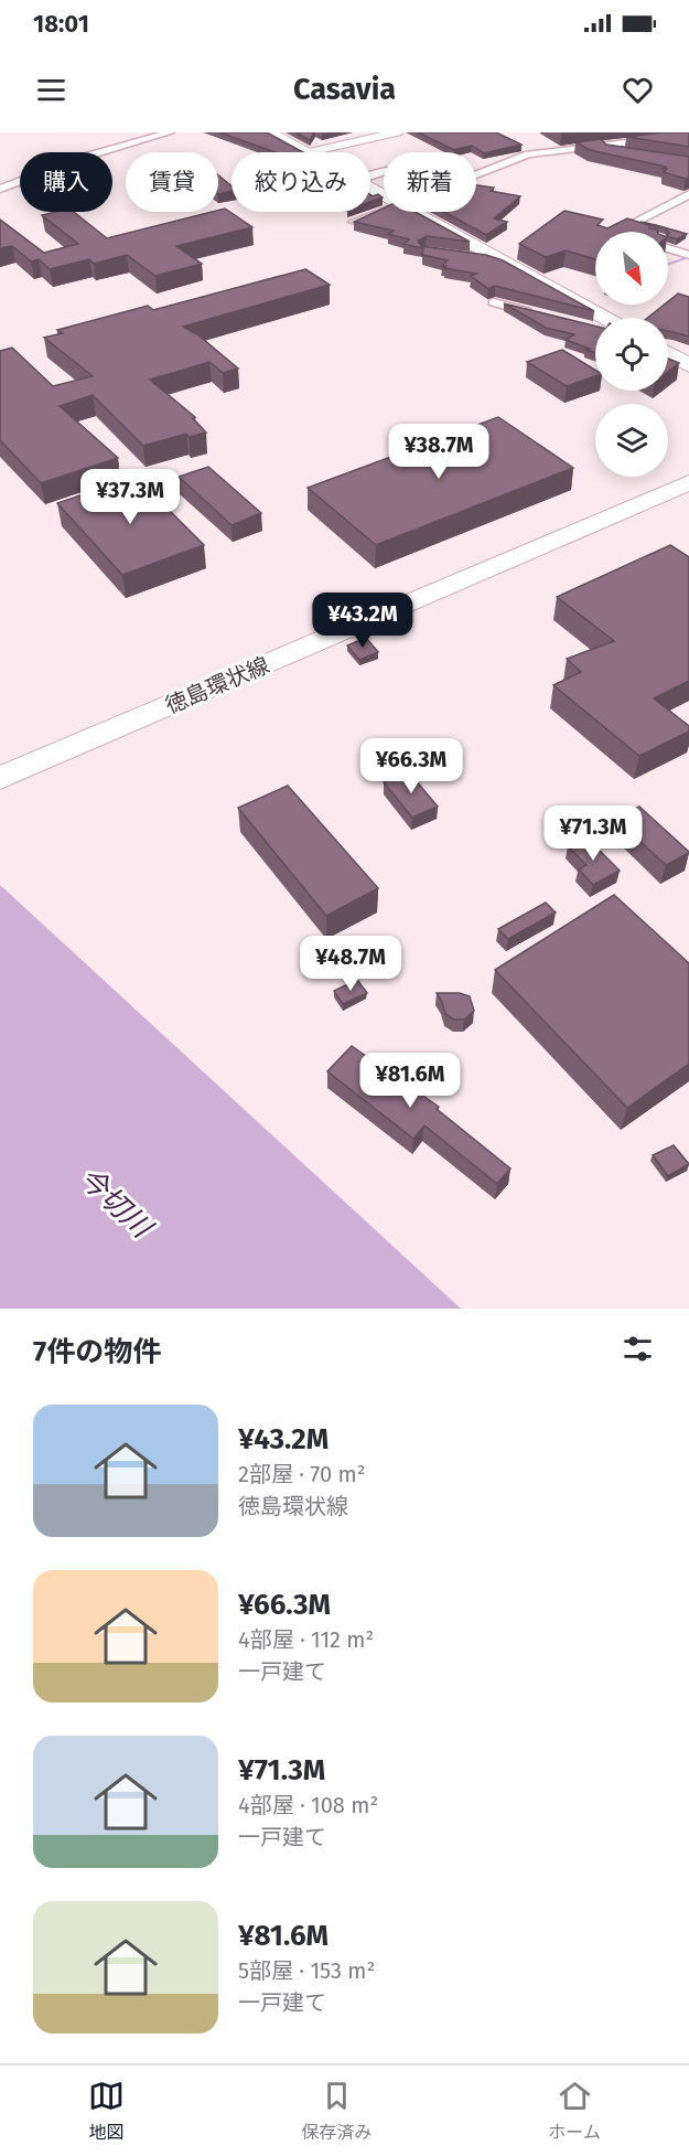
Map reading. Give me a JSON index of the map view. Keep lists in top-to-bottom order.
{
  "streets": {
    "main road": ["徳島環状線"]
  },
  "water": ["今切川"],
  "north": "bottom right",
  "page": {
    "status": "18:01",
    "header": "Casavia",
    "chip": [
      "購入",
      "賃貸",
      "絞り込み",
      "新着"
    ],
    "price": [
      "¥38.7M",
      "¥37.3M",
      "¥43.2M",
      "¥66.3M",
      "¥71.3M",
      "¥48.7M",
      "¥81.6M"
    ],
    "heading": "7件の物件",
    "list": [
      {
        "name": "¥43.2M",
        "note": "2部屋 · 70 m² · 徳島環状線"
      },
      {
        "name": "¥66.3M",
        "note": "4部屋 · 112 m² · 一戸建て"
      },
      {
        "name": "¥71.3M",
        "note": "4部屋 · 108 m² · 一戸建て"
      },
      {
        "name": "¥81.6M",
        "note": "5部屋 · 153 m² · 一戸建て"
      }
    ],
    "tabs": ["地図", "保存済み", "ホーム"]
  }
}
